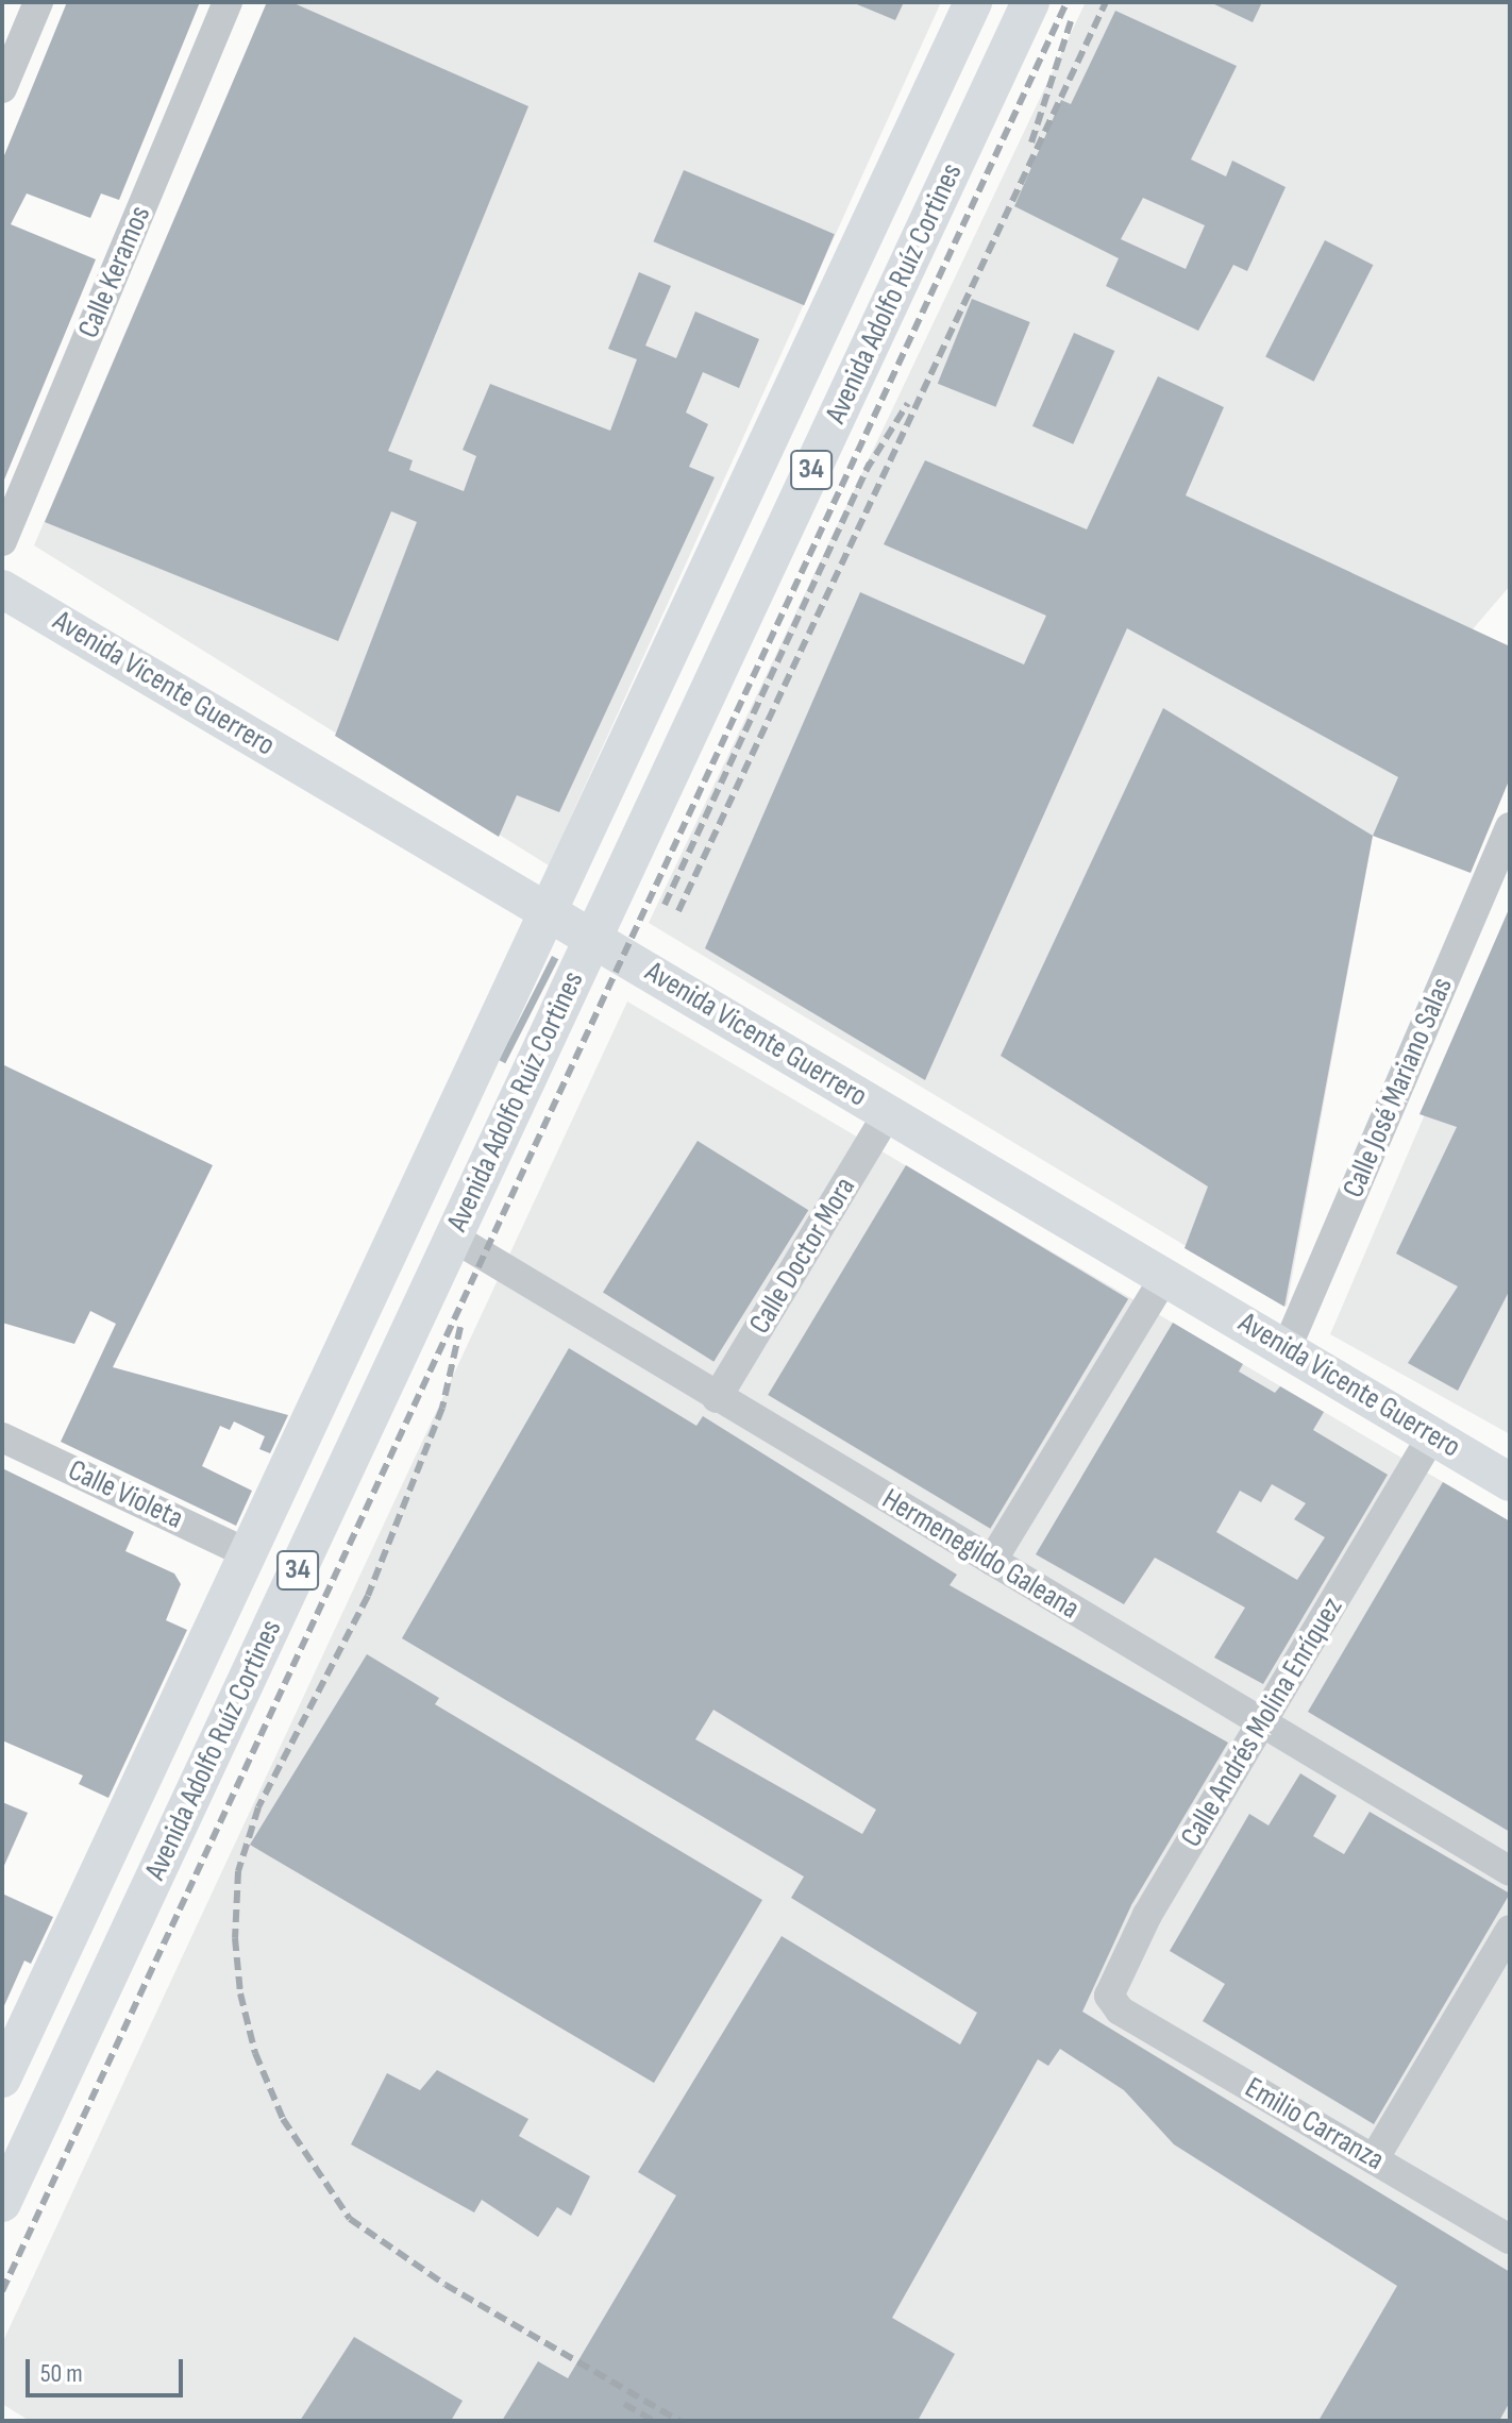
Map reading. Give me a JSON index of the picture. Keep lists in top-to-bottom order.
{
  "streets": {
    "main road": ["Avenida Adolfo Ruíz Cortines", "34", "Avenida Vicente Guerrero"],
    "street": [
      "Calle Keramos",
      "Calle José Mariano Salas",
      "Calle Doctor Mora",
      "Calle Violeta",
      "Hermenegildo Galeana",
      "Calle Andrés Molina Enríquez",
      "Emilio Carranza"
    ]
  },
  "crossings": [
    ["Avenida Adolfo Ruíz Cortines", "Avenida Vicente Guerrero"],
    ["Avenida Adolfo Ruíz Cortines", "Calle Violeta"],
    ["Avenida Adolfo Ruíz Cortines", "Hermenegildo Galeana"],
    ["Avenida Vicente Guerrero", "Calle José Mariano Salas"],
    ["Avenida Vicente Guerrero", "Calle Doctor Mora"],
    ["Avenida Vicente Guerrero", "Calle Andrés Molina Enríquez"],
    ["Calle Doctor Mora", "Hermenegildo Galeana"],
    ["Hermenegildo Galeana", "Calle Andrés Molina Enríquez"],
    ["Calle Andrés Molina Enríquez", "Emilio Carranza"]
  ],
  "scale_bar": "50 m"
}
